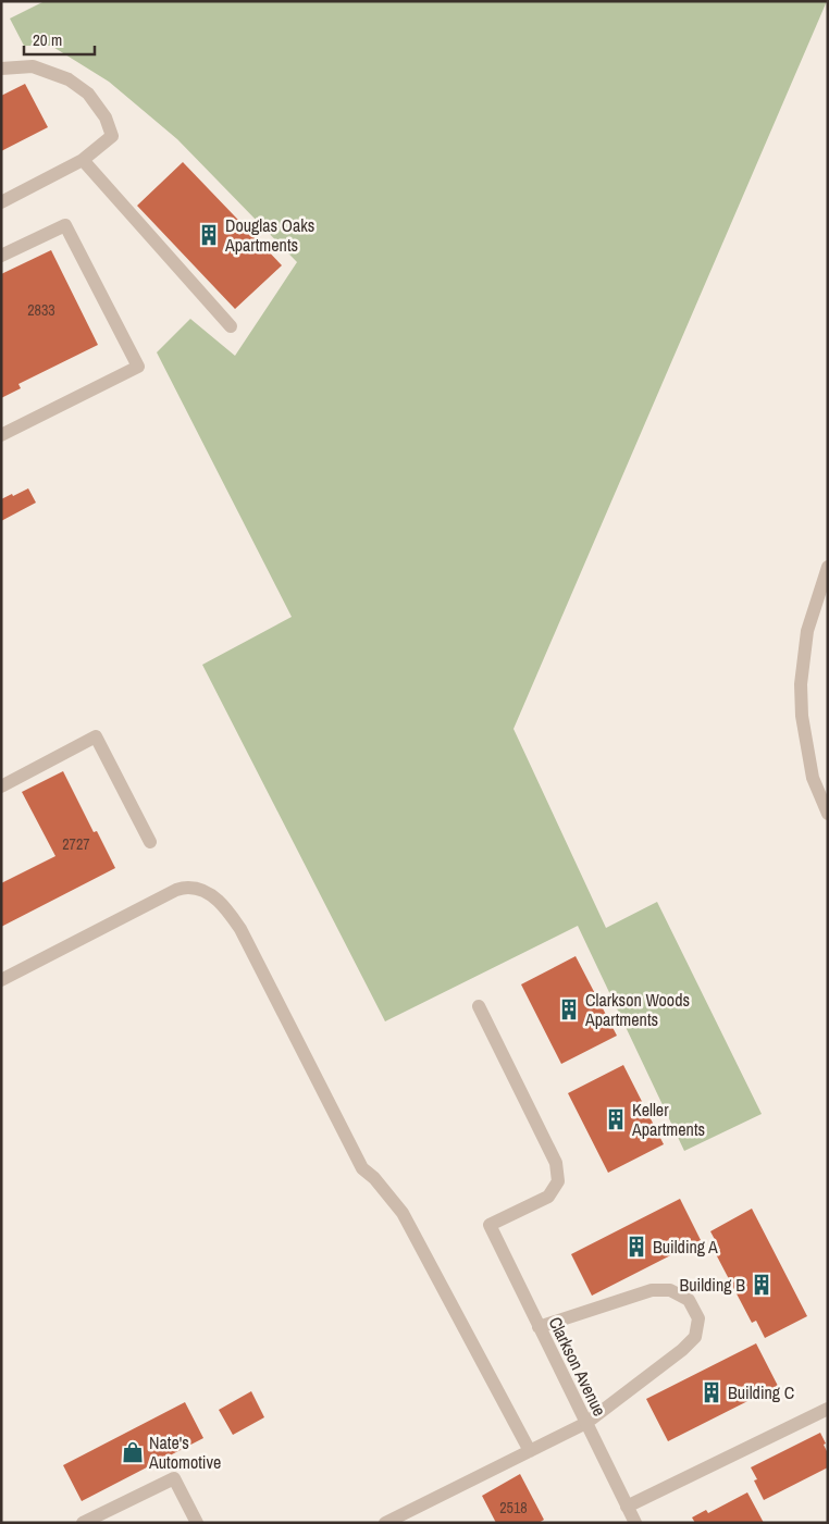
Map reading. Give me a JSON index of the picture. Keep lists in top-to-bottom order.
{
  "streets": {
    "street": ["Clarkson Avenue"]
  },
  "places": {
    "building": [
      "Douglas Oaks Apartments",
      "Clarkson Woods Apartments",
      "Keller Apartments",
      "Building A",
      "Building B",
      "Building C"
    ],
    "shop": ["Nate's Automotive"]
  },
  "house_numbers": ["2833", "2727", "2518"],
  "scale_bar": "20 m"
}
